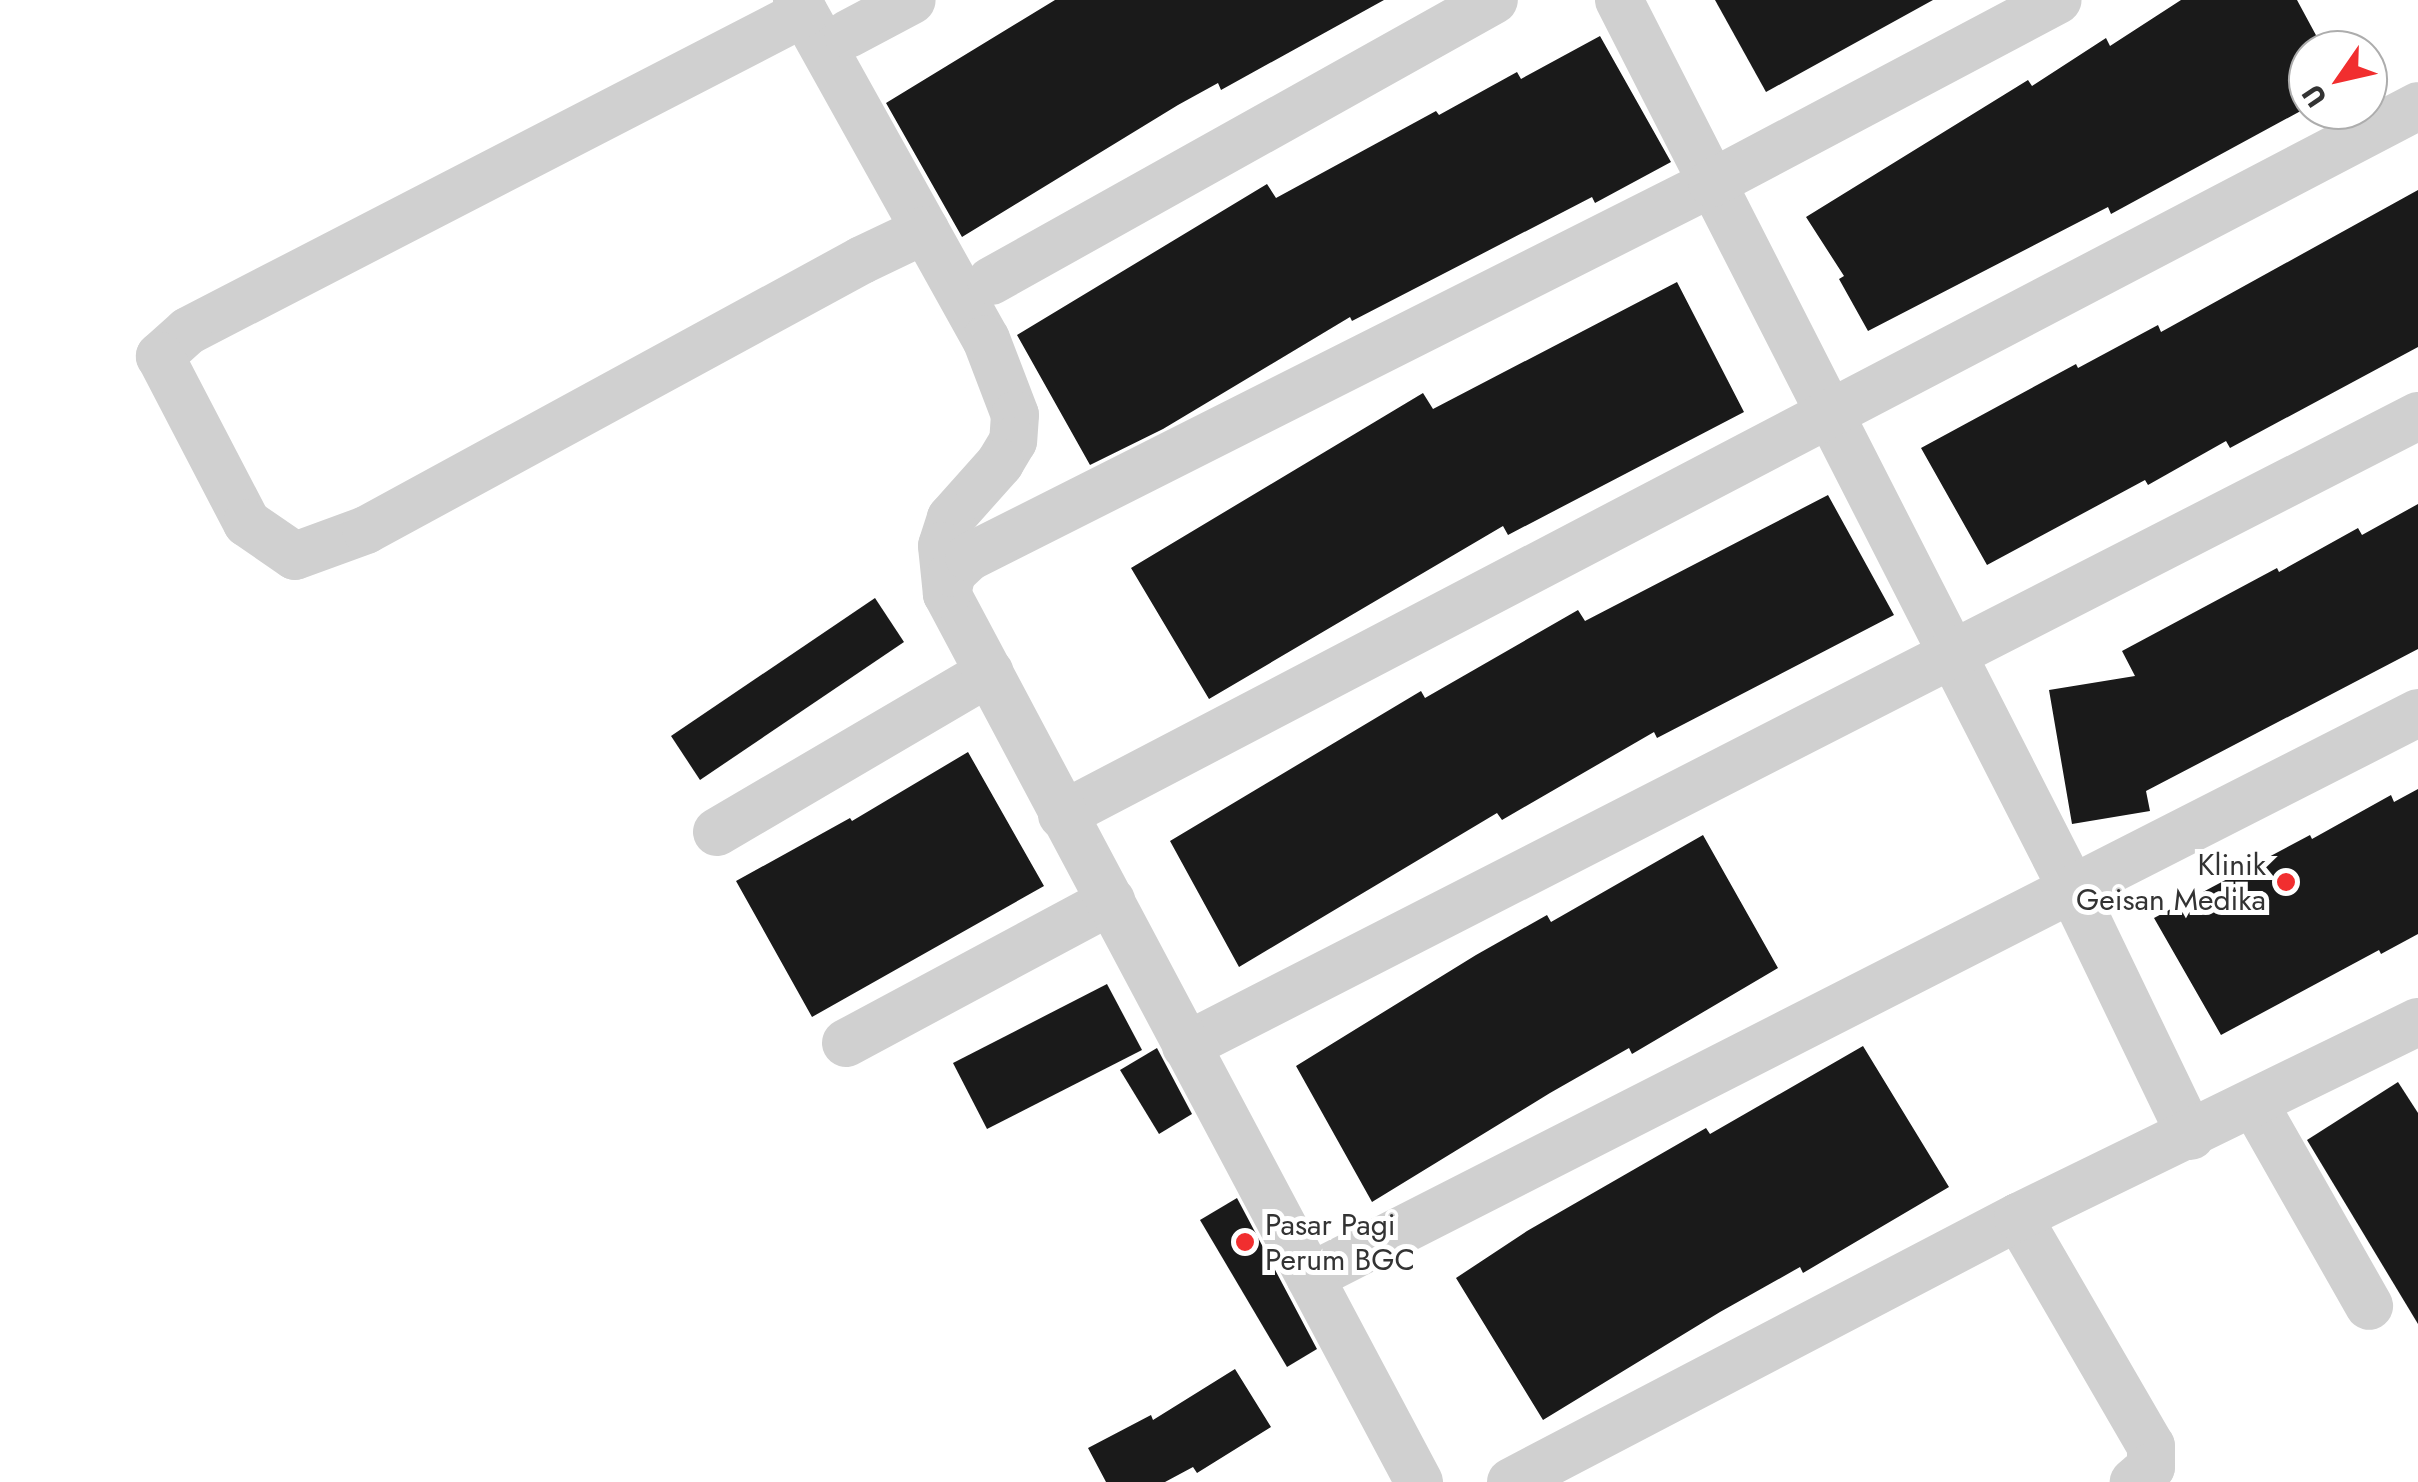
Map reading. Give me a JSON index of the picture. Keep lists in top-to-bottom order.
{
  "places": ["Klinik Geisan Medika", "Pasar Pagi Perum BGC"],
  "north": "bottom left"
}
